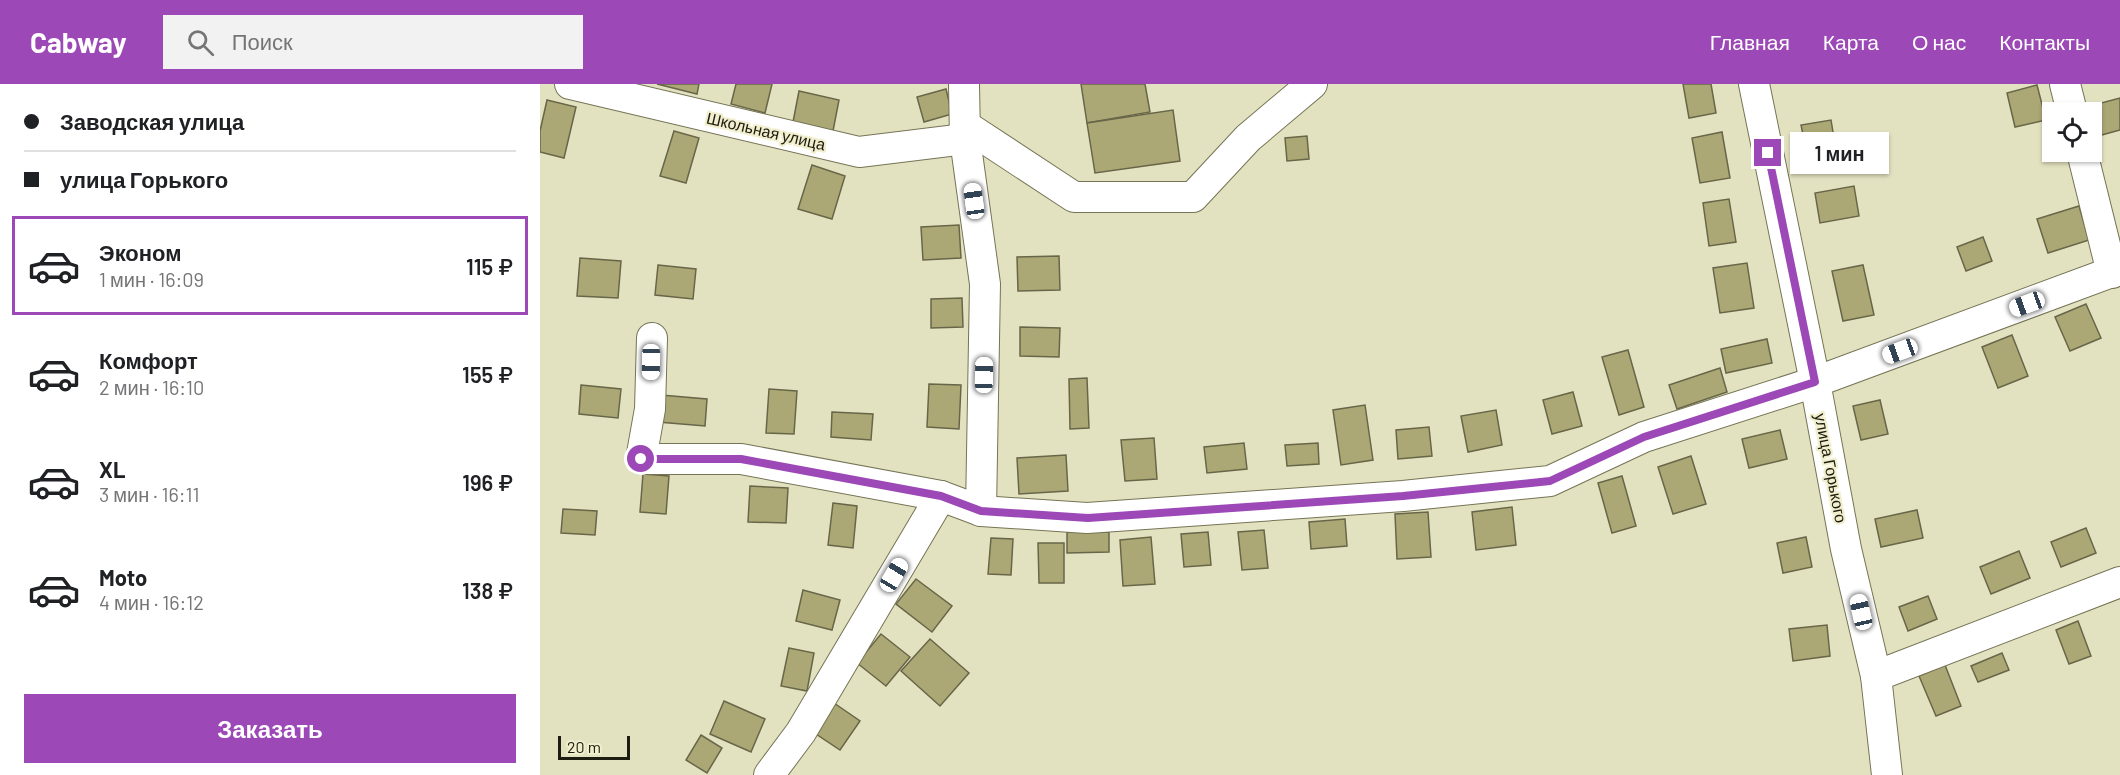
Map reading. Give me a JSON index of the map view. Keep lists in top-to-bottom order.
{
  "streets": {
    "street": ["Школьная улица", "улица Горького"]
  },
  "scale_bar": "20 m",
  "page": {
    "header": "Cabway",
    "search": "Поиск",
    "nav": [
      "Главная",
      "Карта",
      "О нас",
      "Контакты"
    ],
    "banner": ["Заводская улица", "улица Горького"],
    "bubble": "1 мин",
    "list": [
      {
        "name": "Эконом",
        "note": "1 мин · 16:09",
        "value": "115 ₽"
      },
      {
        "name": "Комфорт",
        "note": "2 мин · 16:10",
        "value": "155 ₽"
      },
      {
        "name": "XL",
        "note": "3 мин · 16:11",
        "value": "196 ₽"
      },
      {
        "name": "Moto",
        "note": "4 мин · 16:12",
        "value": "138 ₽"
      }
    ],
    "buttons": "Заказать",
    "scale": "20 m"
  }
}
